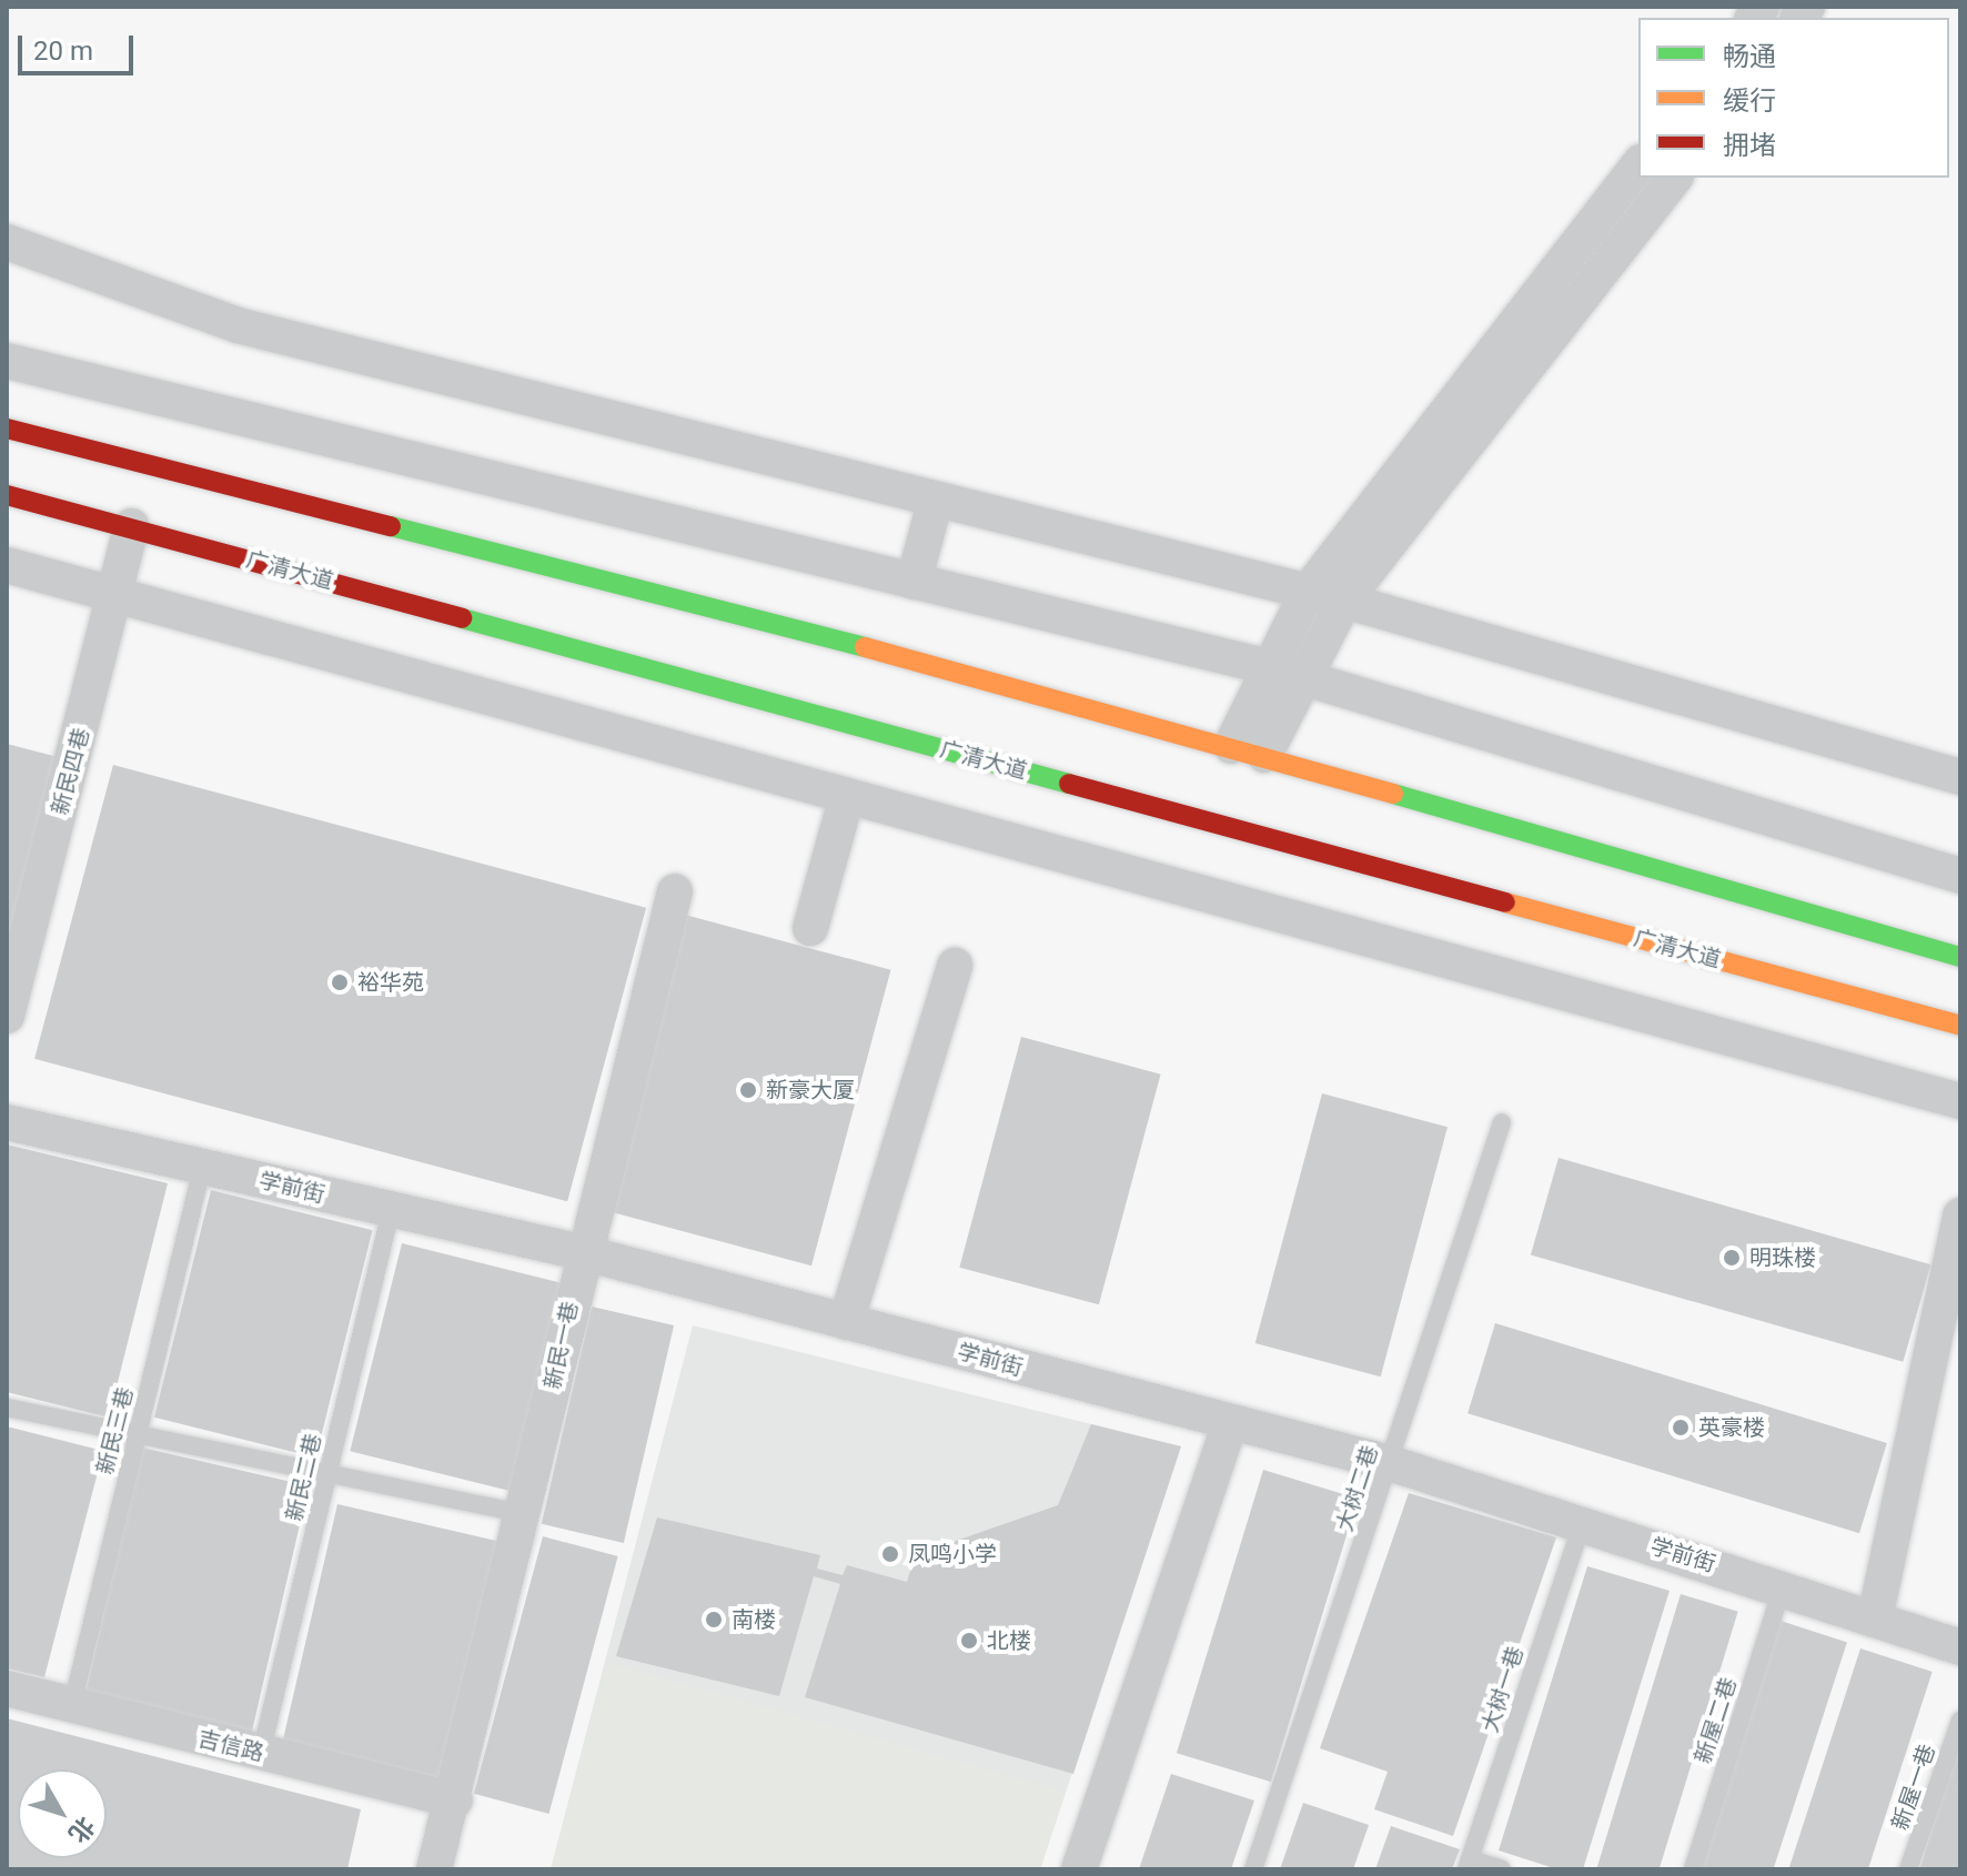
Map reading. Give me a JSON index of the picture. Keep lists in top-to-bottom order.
{
  "streets": {
    "highway": ["广清大道"],
    "street": [
      "新民四巷",
      "学前街",
      "新民一巷",
      "吉信路"
    ],
    "lane": [
      "新民三巷",
      "新民二巷",
      "大树二巷",
      "大树一巷",
      "新屋二巷",
      "新屋一巷"
    ]
  },
  "crossings": [
    ["广清大道", "新民四巷"],
    ["学前街", "新民一巷"],
    ["学前街", "新民三巷"],
    ["学前街", "新民二巷"],
    ["学前街", "大树二巷"],
    ["学前街", "大树一巷"],
    ["学前街", "新屋二巷"],
    ["新民一巷", "吉信路"],
    ["新民三巷", "吉信路"],
    ["新民二巷", "吉信路"]
  ],
  "places": [
    "裕华苑",
    "新豪大厦",
    "明珠楼",
    "英豪楼",
    "凤鸣小学",
    "南楼",
    "北楼"
  ],
  "legend": ["畅通", "缓行", "拥堵"],
  "scale_bar": "20 m",
  "north": "bottom right"
}
